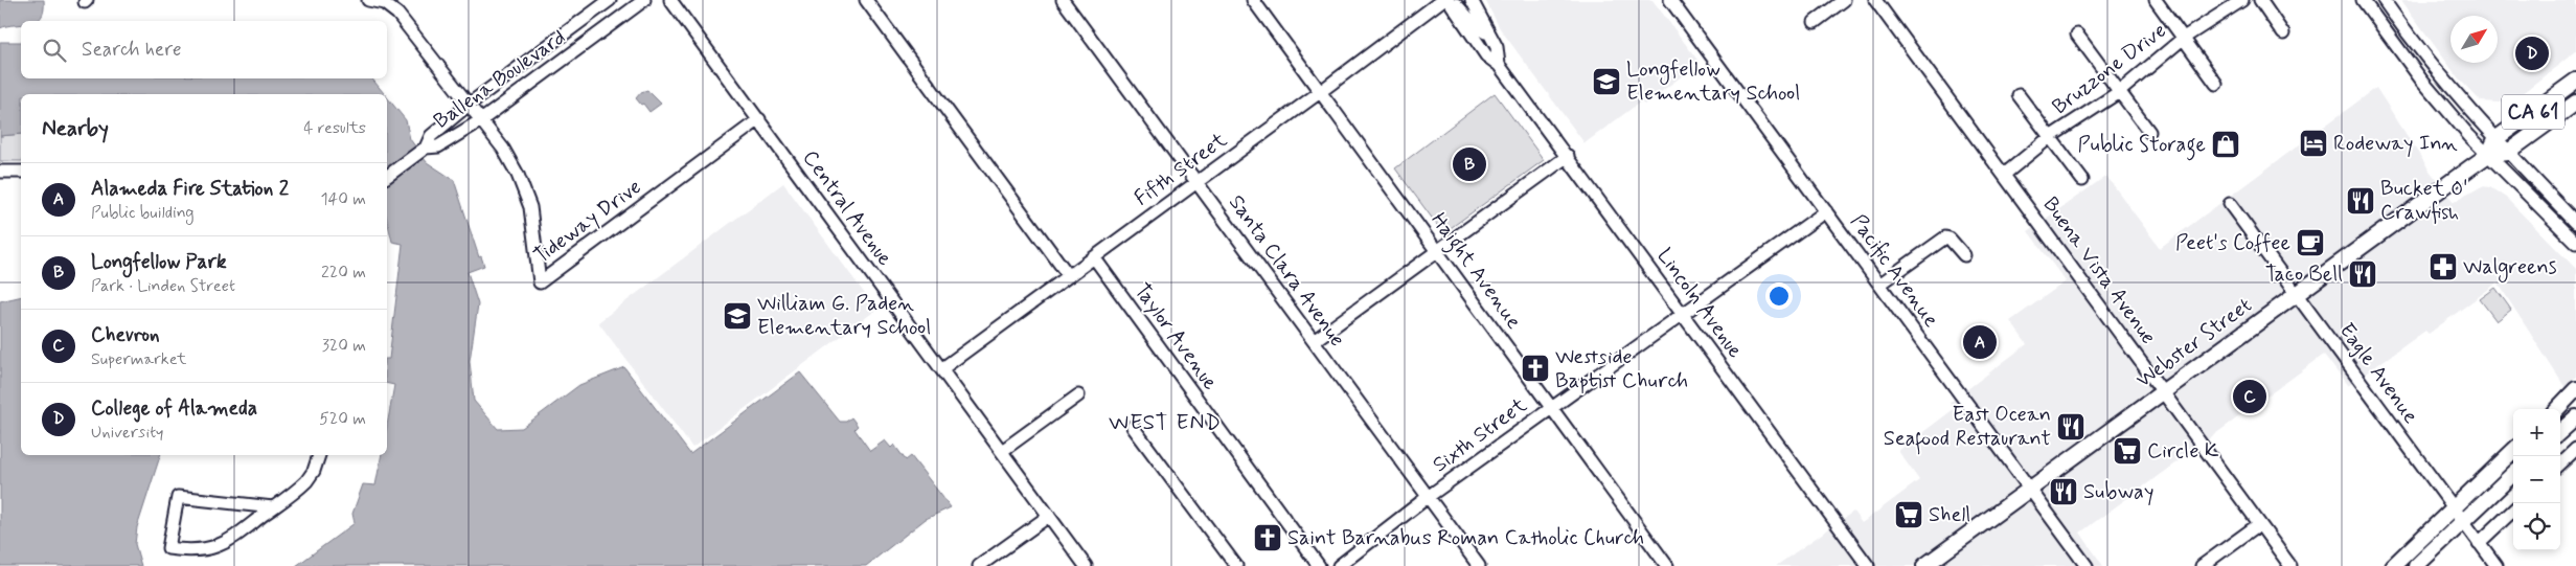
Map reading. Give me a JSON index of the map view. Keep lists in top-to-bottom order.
{
  "streets": {
    "main road": ["CA 61", "Webster Street"],
    "street": [
      "Bruzzone Drive",
      "Ballena Boulevard",
      "Fifth Street",
      "Central Avenue",
      "Tideway Drive",
      "Santa Clara Avenue",
      "Haight Avenue",
      "Pacific Avenue",
      "Buena Vista Avenue",
      "Lincoln Avenue",
      "Taylor Avenue",
      "Eagle Avenue",
      "Sixth Street"
    ]
  },
  "crossings": [
    ["Bruzzone Drive", "Buena Vista Avenue"],
    ["Ballena Boulevard", "Tideway Drive"],
    ["Fifth Street", "Central Avenue"],
    ["Fifth Street", "Santa Clara Avenue"],
    ["Fifth Street", "Haight Avenue"],
    ["Fifth Street", "Taylor Avenue"],
    ["Central Avenue", "Tideway Drive"],
    ["Santa Clara Avenue", "Sixth Street"],
    ["Haight Avenue", "Sixth Street"],
    ["Pacific Avenue", "Webster Street"],
    ["Pacific Avenue", "Sixth Street"],
    ["Buena Vista Avenue", "Webster Street"],
    ["Lincoln Avenue", "Sixth Street"],
    ["Webster Street", "Eagle Avenue"]
  ],
  "districts": ["WEST END"],
  "places": {
    "school or university": ["Longfellow Elementary School", "William G. Paden Elementary School"],
    "hotel": ["Rodeway Inn"],
    "shop": ["Public Storage"],
    "restaurant": [
      "Bucket O' Crawfish",
      "Taco Bell",
      "East Ocean Seafood Restaurant",
      "Subway"
    ],
    "cafe": ["Peet's Coffee"],
    "pharmacy": ["Walgreens"],
    "church": ["Westside Baptist Church", "Saint Barnabus Roman Catholic Church"],
    "supermarket": ["Circle K", "Shell"]
  },
  "north": "top right",
  "page": {
    "search": "Search here",
    "pins": [
      "D",
      "B",
      "A",
      "C"
    ],
    "heading": ["Nearby", "4 results"],
    "list": [
      {
        "mark": "A",
        "name": "Alameda Fire Station 2",
        "note": "Public building",
        "value": "140 m"
      },
      {
        "mark": "B",
        "name": "Longfellow Park",
        "note": "Park · Linden Street",
        "value": "220 m"
      },
      {
        "mark": "C",
        "name": "Chevron",
        "note": "Supermarket",
        "value": "320 m"
      },
      {
        "mark": "D",
        "name": "College of Alameda",
        "note": "University",
        "value": "520 m"
      }
    ],
    "map_buttons": ["+", "−"]
  }
}
